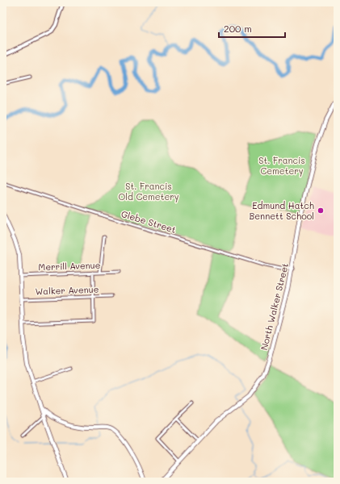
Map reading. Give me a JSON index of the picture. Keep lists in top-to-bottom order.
{
  "streets": {
    "main road": ["North Walker Street"],
    "street": ["Glebe Street", "Merrill Avenue", "Walker Avenue"]
  },
  "crossings": [
    ["Glebe Street", "North Walker Street"]
  ],
  "parks": ["St. Francis Cemetery", "St. Francis Old Cemetery"],
  "places": ["Edmund Hatch Bennett School"],
  "scale_bar": "200 m"
}
